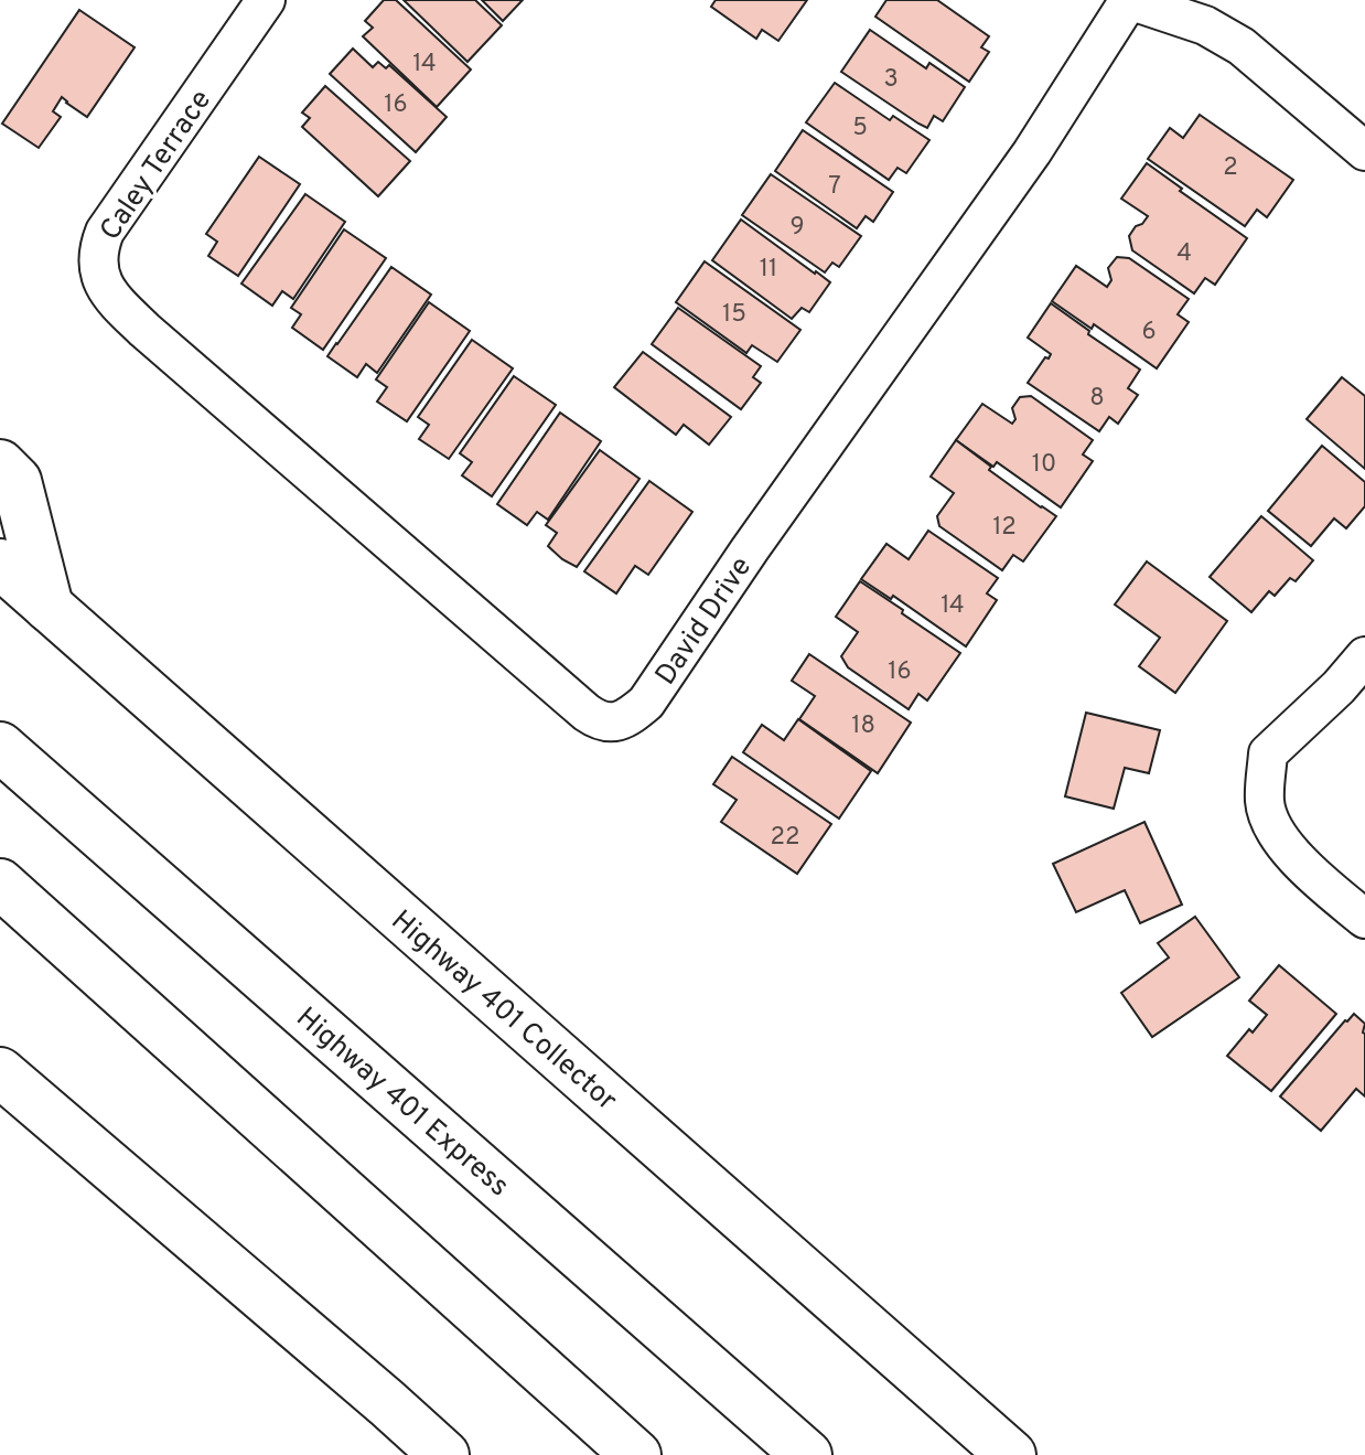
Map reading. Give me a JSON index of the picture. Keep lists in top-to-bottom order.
{
  "streets": {
    "highway": ["Highway 401 Collector", "Highway 401 Express"],
    "street": ["Caley Terrace", "David Drive"]
  },
  "crossings": [
    ["Caley Terrace", "David Drive"]
  ],
  "house_numbers": [
    "14",
    "3",
    "16",
    "5",
    "2",
    "7",
    "9",
    "4",
    "11",
    "15",
    "6",
    "8",
    "10",
    "12",
    "14",
    "16",
    "18",
    "22"
  ]
}
